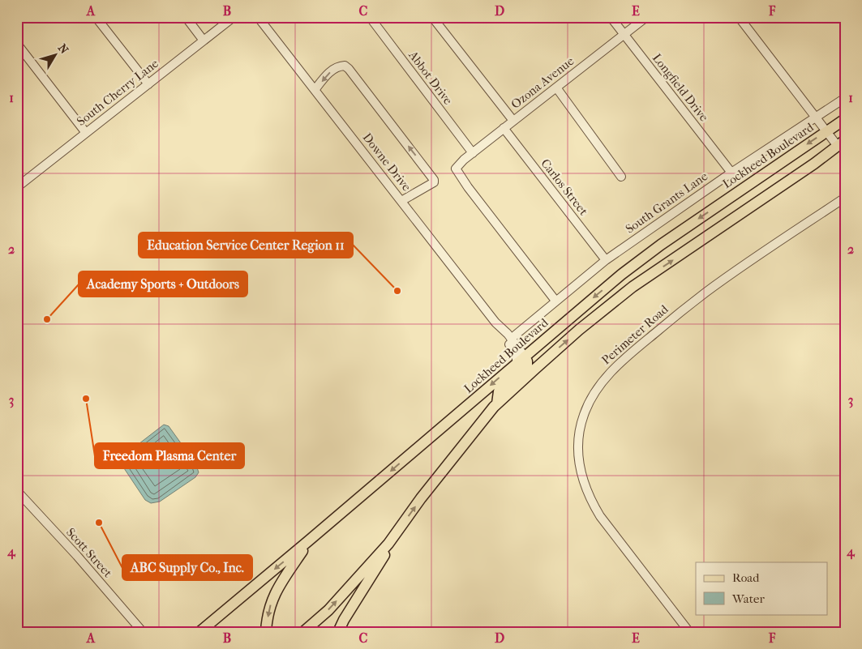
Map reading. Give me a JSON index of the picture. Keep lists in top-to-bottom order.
{
  "streets": {
    "main road": ["Lockheed Boulevard"],
    "street": [
      "Abbot Drive",
      "Ozona Avenue",
      "Longfield Drive",
      "South Cherry Lane",
      "Downe Drive",
      "Carlos Street",
      "South Grants Lane",
      "Perimeter Road",
      "Scott Street"
    ]
  },
  "crossings": [
    ["Abbot Drive", "Ozona Avenue"],
    ["Ozona Avenue", "Longfield Drive"],
    ["Ozona Avenue", "Carlos Street"],
    ["Ozona Avenue", "South Grants Lane"],
    ["Longfield Drive", "South Grants Lane"],
    ["Lockheed Boulevard", "Downe Drive"],
    ["Downe Drive", "South Grants Lane"],
    ["Carlos Street", "South Grants Lane"]
  ],
  "places": [
    "Education Service Center Region 11",
    "Academy Sports + Outdoors",
    "Freedom Plasma Center",
    "ABC Supply Co., Inc."
  ],
  "legend": ["Road", "Water"],
  "north": "top right",
  "grid": {
    "columns": [
      "A",
      "B",
      "C",
      "D",
      "E",
      "F"
    ],
    "rows": [
      "1",
      "2",
      "3",
      "4"
    ]
  }
}
